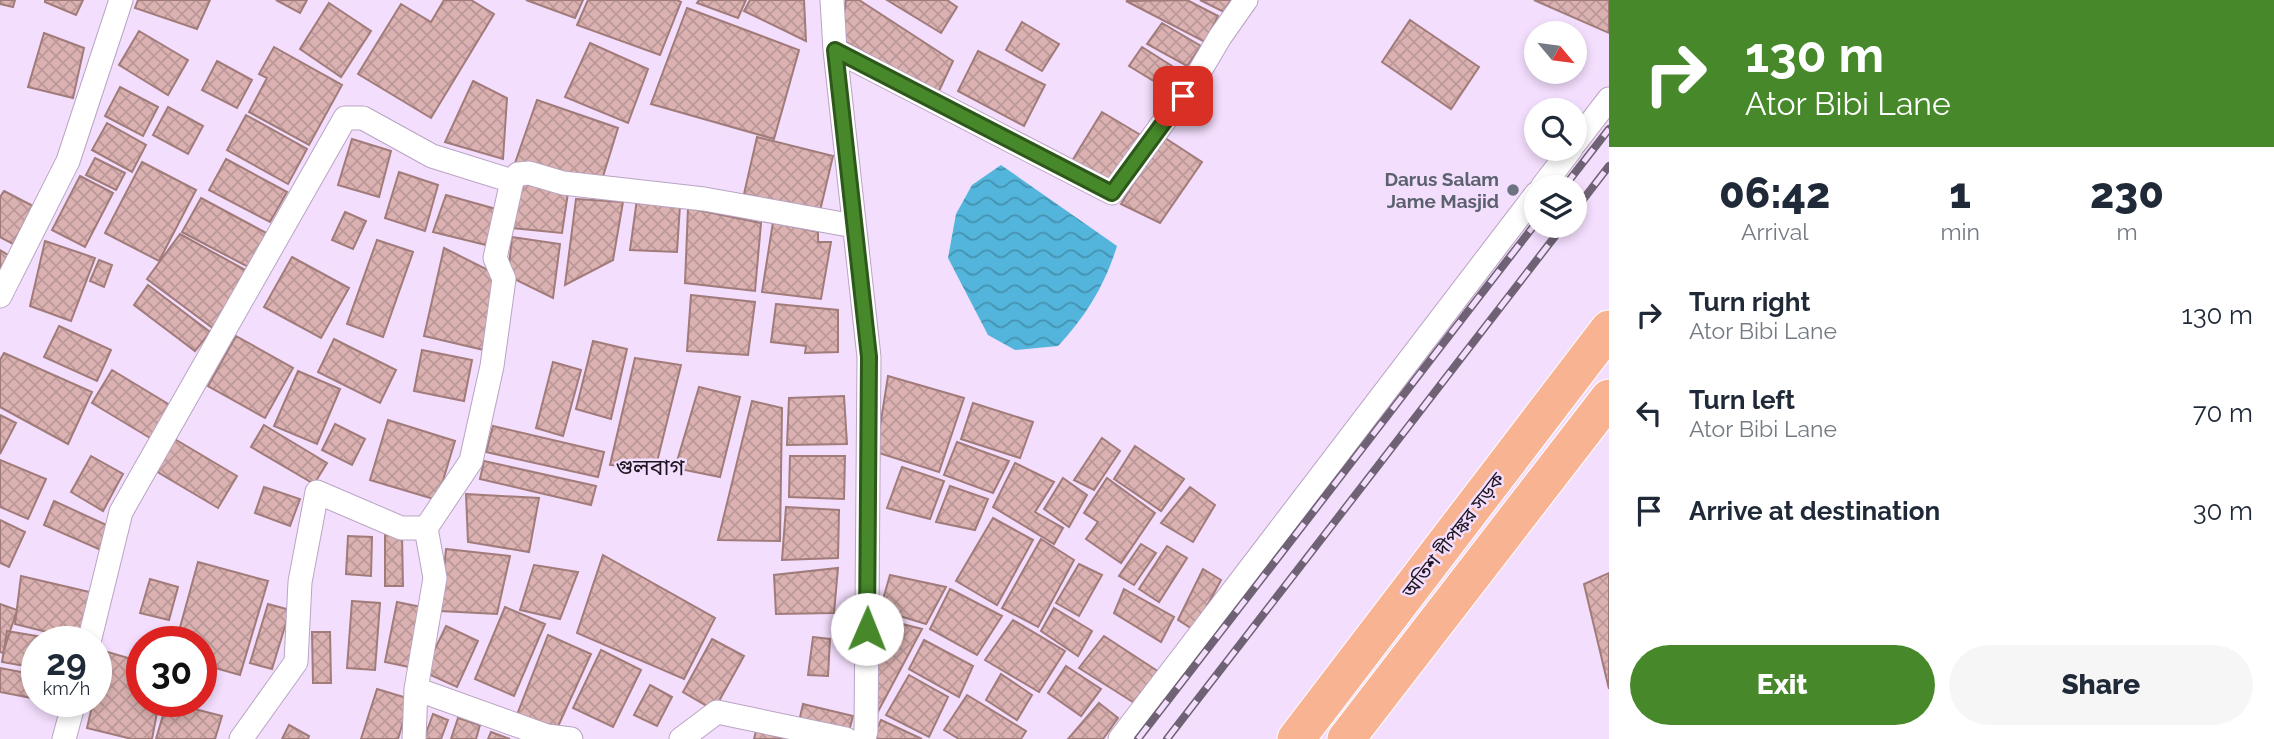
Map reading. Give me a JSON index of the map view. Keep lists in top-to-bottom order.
{
  "streets": {
    "main road": ["অতিশ দীপঙ্কর সড়ক"]
  },
  "districts": ["গুলবাগ"],
  "places": ["Darus Salam Jame Masjid"],
  "north": "bottom right",
  "page": {
    "turn": ["130 m", "Ator Bibi Lane"],
    "eta": [
      "06:42",
      "Arrival",
      "1",
      "min",
      "230",
      "m"
    ],
    "list": [
      {
        "name": "Turn right",
        "note": "Ator Bibi Lane",
        "value": "130 m"
      },
      {
        "name": "Turn left",
        "note": "Ator Bibi Lane",
        "value": "70 m"
      },
      {
        "name": "Arrive at destination",
        "value": "30 m"
      }
    ],
    "speed": "29 km/h",
    "limit": "30",
    "buttons": ["Exit", "Share"]
  }
}
